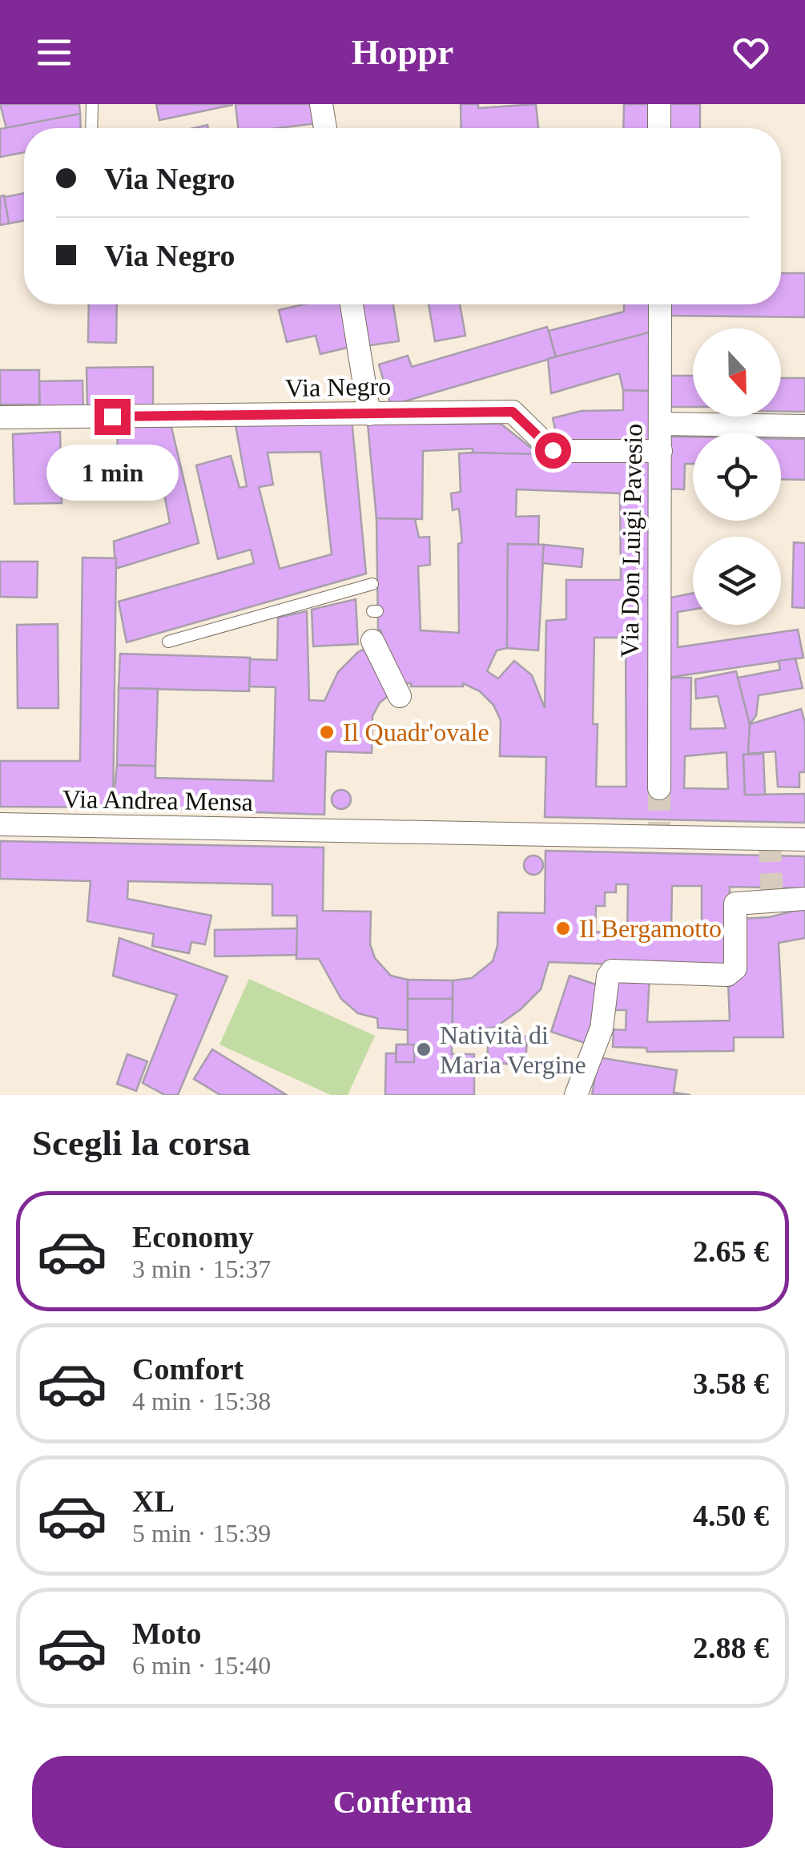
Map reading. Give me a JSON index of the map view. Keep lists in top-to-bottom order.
{
  "streets": {
    "street": ["Via Negro", "Via Don Luigi Pavesio", "Via Andrea Mensa"]
  },
  "crossings": [
    ["Via Negro", "Via Don Luigi Pavesio"]
  ],
  "places": ["Il Quadr'ovale", "Il Bergamotto", "Natività di Maria Vergine"],
  "north": "bottom",
  "page": {
    "header": "Hoppr",
    "banner": ["Via Negro", "Via Negro"],
    "bubble": "1 min",
    "heading": "Scegli la corsa",
    "list": [
      {
        "name": "Economy",
        "note": "3 min · 15:37",
        "value": "2.65 €"
      },
      {
        "name": "Comfort",
        "note": "4 min · 15:38",
        "value": "3.58 €"
      },
      {
        "name": "XL",
        "note": "5 min · 15:39",
        "value": "4.50 €"
      },
      {
        "name": "Moto",
        "note": "6 min · 15:40",
        "value": "2.88 €"
      }
    ],
    "buttons": "Conferma"
  }
}
